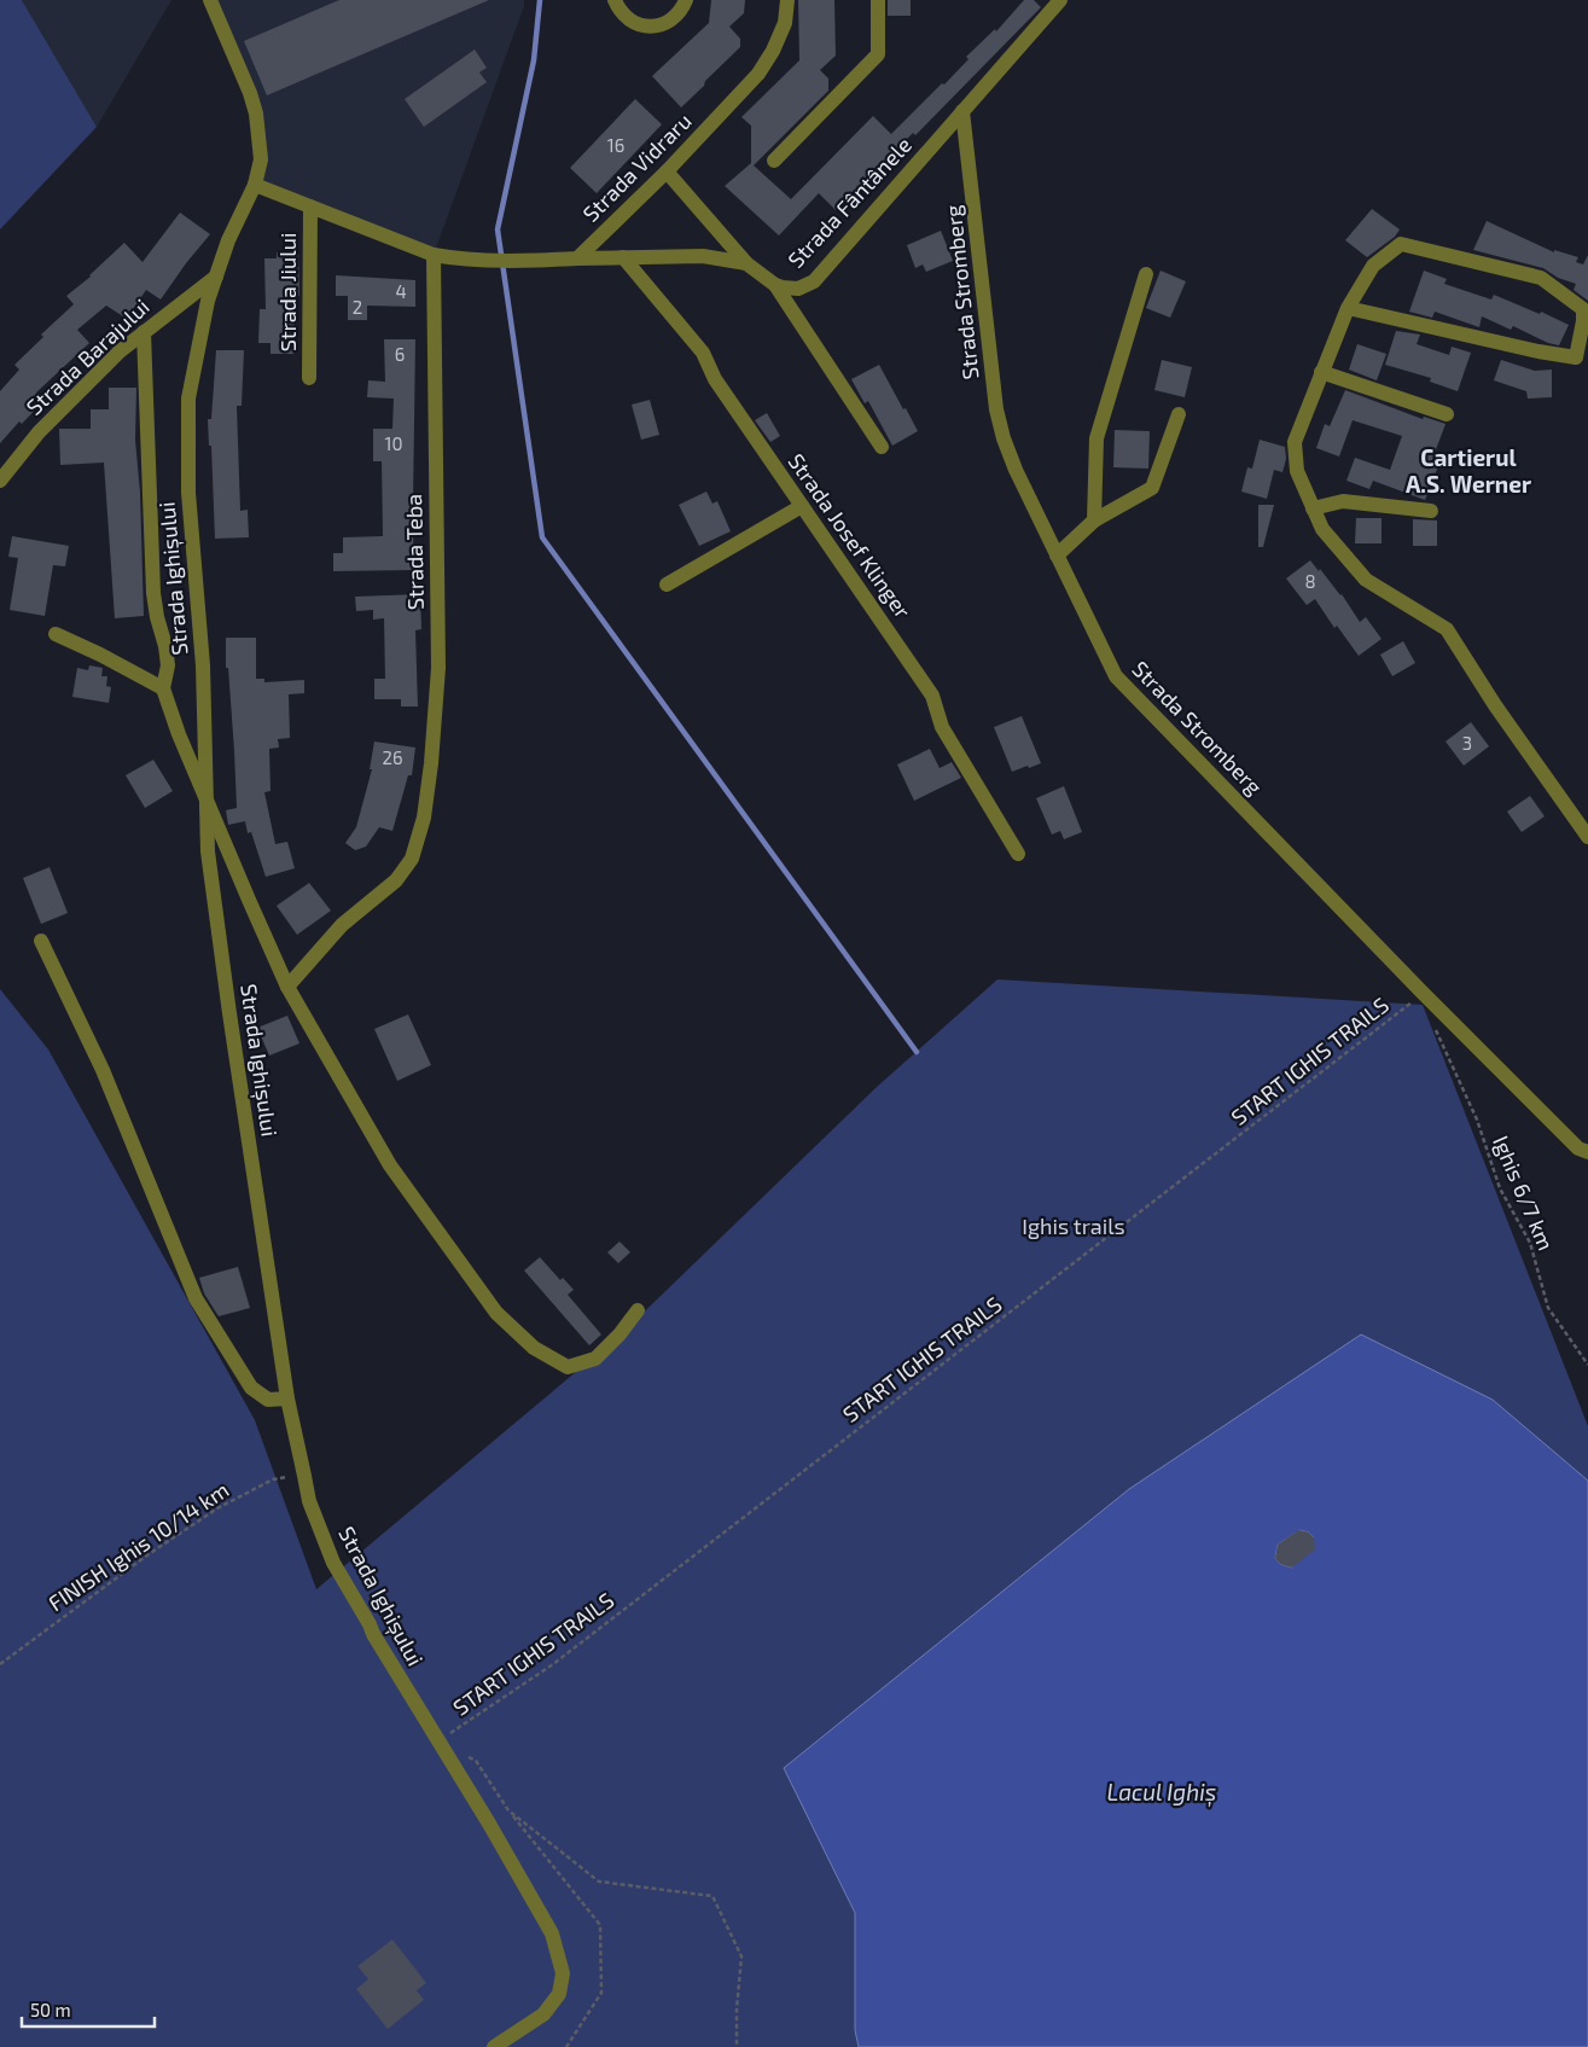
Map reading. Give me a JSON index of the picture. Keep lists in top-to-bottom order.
{
  "streets": {
    "street": [
      "Strada Vidraru",
      "Strada Fântânele",
      "Strada Jiului",
      "Strada Stromberg",
      "Strada Barajului",
      "Strada Josef Klinger",
      "Strada Teba",
      "Strada Ighișului"
    ],
    "path": ["START IGHIS TRAILS", "Ighis 6/7 km", "FINISH Ighis 10/14 km"]
  },
  "crossings": [
    ["Strada Vidraru", "Strada Fântânele"],
    ["Strada Fântânele", "Strada Stromberg"],
    ["Strada Fântânele", "Strada Josef Klinger"],
    ["Strada Barajului", "Strada Ighișului"],
    ["Strada Ighișului", "START IGHIS TRAILS"],
    ["Strada Ighișului", "FINISH Ighis 10/14 km"]
  ],
  "districts": ["Cartierul A.S. Werner"],
  "water": ["Lacul Ighiș"],
  "parks": ["Ighis trails"],
  "house_numbers": [
    "16",
    "4",
    "2",
    "6",
    "10",
    "8",
    "3",
    "26"
  ],
  "scale_bar": "50 m"
}
